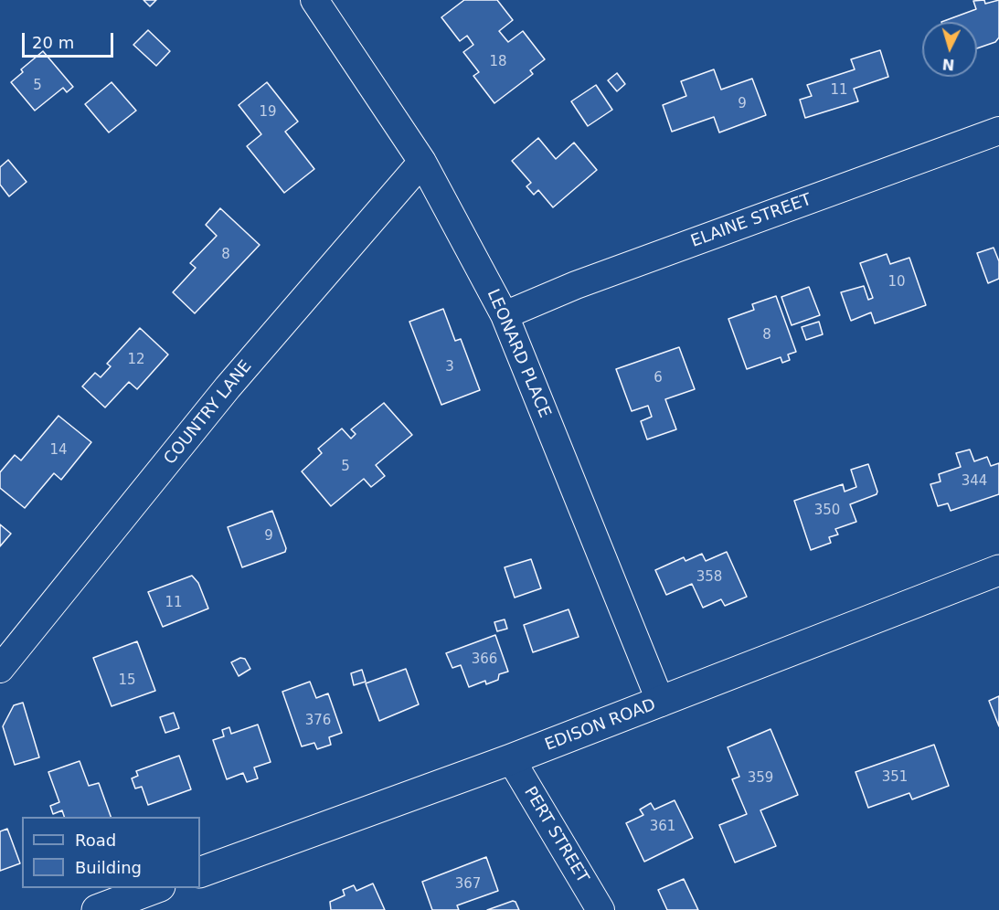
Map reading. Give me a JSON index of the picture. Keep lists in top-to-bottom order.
{
  "streets": {
    "street": [
      "ELAINE STREET",
      "LEONARD PLACE",
      "COUNTRY LANE",
      "EDISON ROAD",
      "PERT STREET"
    ]
  },
  "crossings": [
    ["ELAINE STREET", "LEONARD PLACE"],
    ["LEONARD PLACE", "COUNTRY LANE"],
    ["LEONARD PLACE", "EDISON ROAD"],
    ["EDISON ROAD", "PERT STREET"]
  ],
  "house_numbers": [
    "18",
    "5",
    "11",
    "9",
    "19",
    "8",
    "10",
    "8",
    "12",
    "3",
    "6",
    "14",
    "5",
    "344",
    "350",
    "9",
    "358",
    "11",
    "366",
    "15",
    "376",
    "351",
    "359",
    "361",
    "367"
  ],
  "legend": ["Road", "Building"],
  "scale_bar": "20 m",
  "north": "bottom"
}
